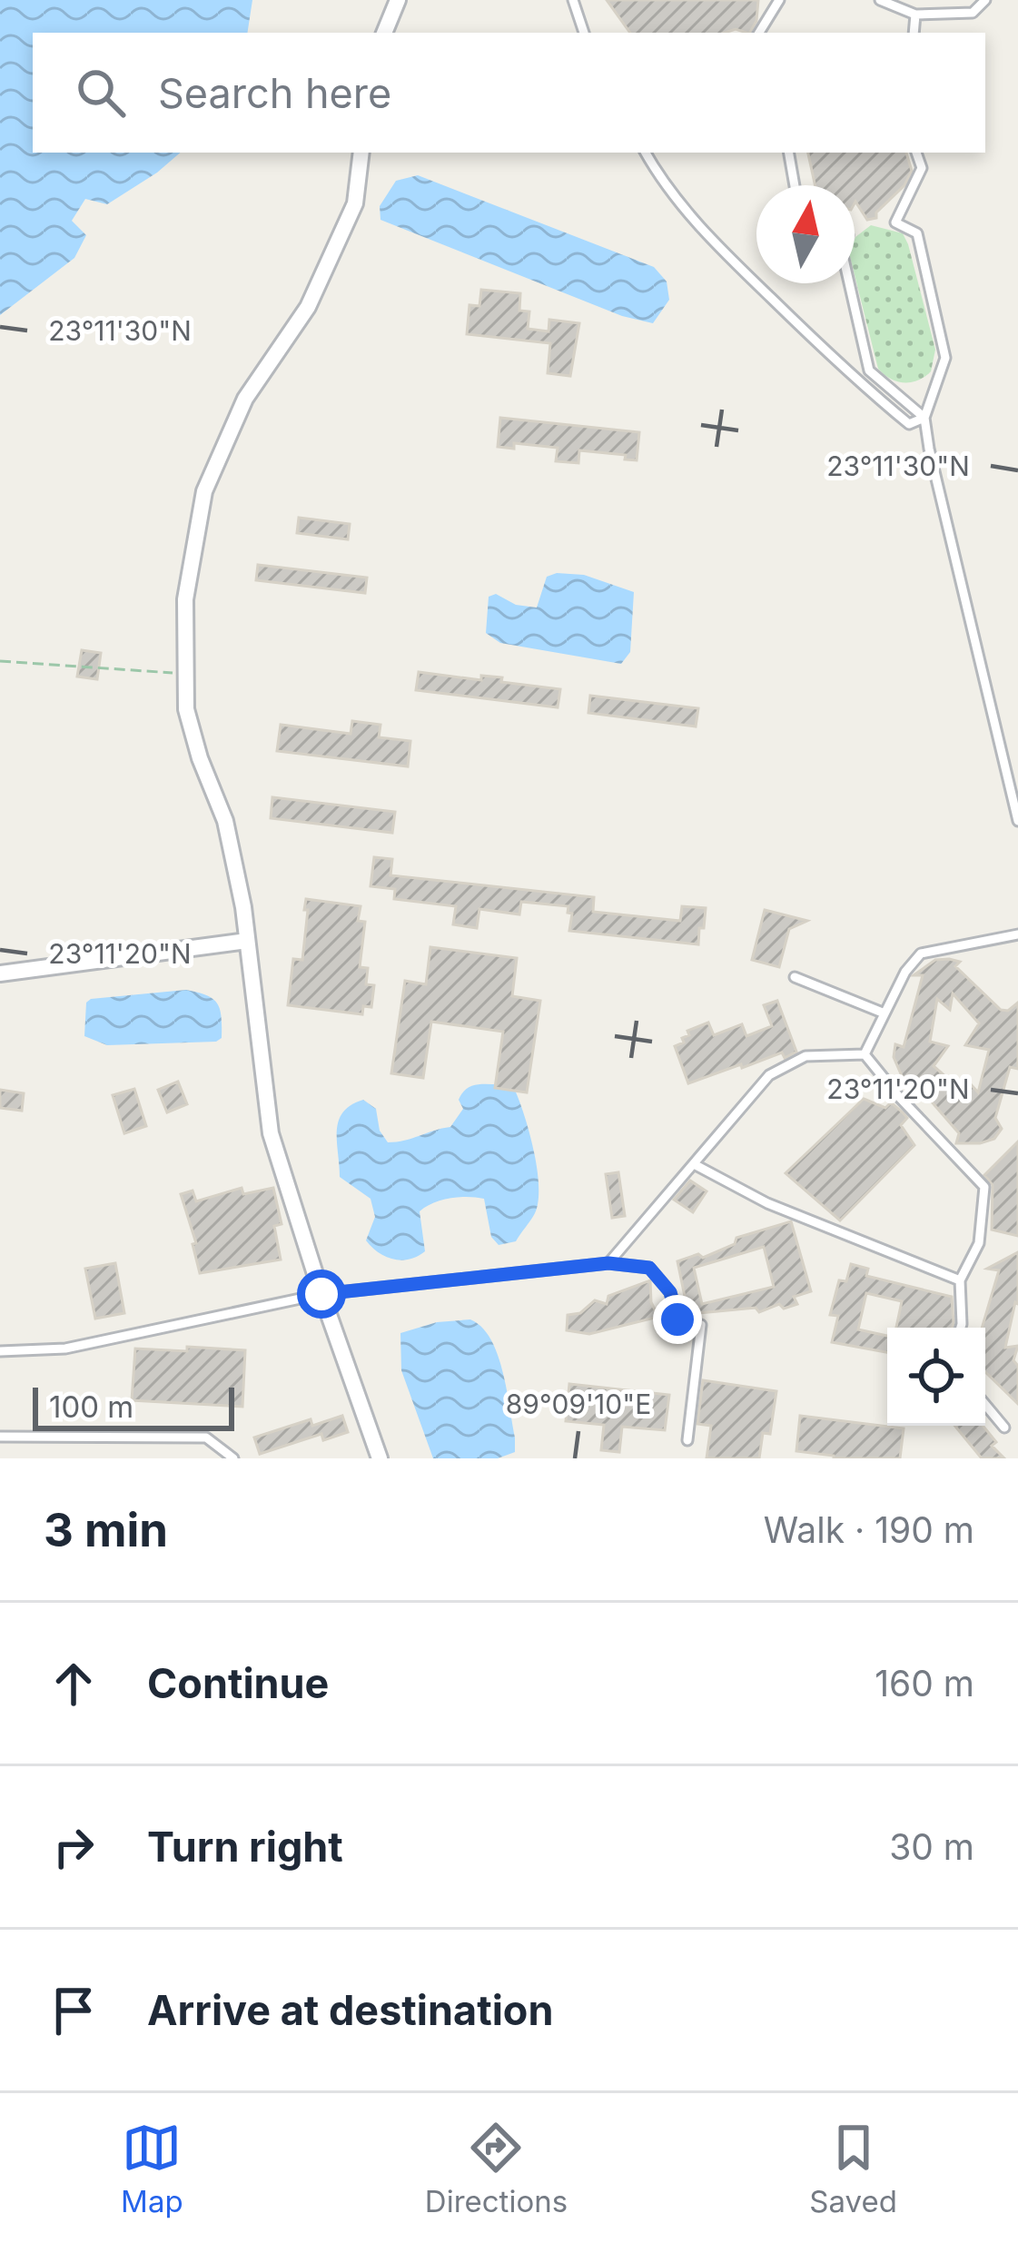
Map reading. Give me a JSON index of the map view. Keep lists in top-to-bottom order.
{
  "scale_bar": "100 m",
  "north": "top",
  "page": {
    "search": "Search here",
    "scale": "100 m",
    "heading": ["3 min", "Walk · 190 m"],
    "list": [
      ["Continue", "160 m"],
      ["Turn right", "30 m"],
      "Arrive at destination"
    ],
    "nav": ["Map", "Directions", "Saved"]
  },
  "coordinates": ["23°11'30\"N", "23°11'20\"N", "89°09'10\"E"]
}
